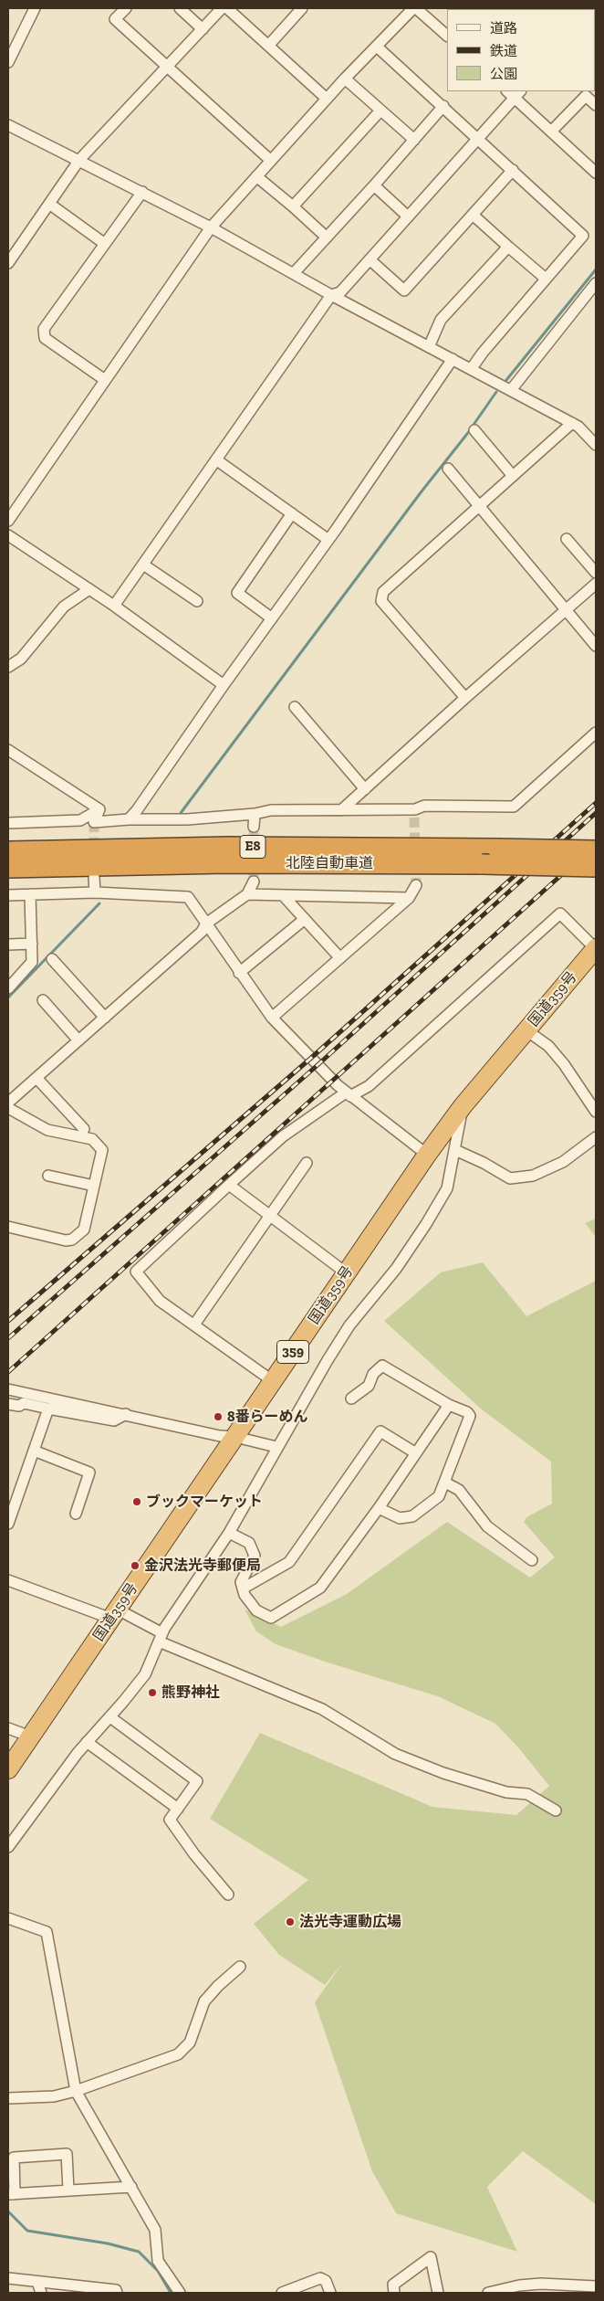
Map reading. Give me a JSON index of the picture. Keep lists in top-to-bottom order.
{
  "streets": {
    "highway": [
      "E8",
      "北陸自動車道",
      "国道359号",
      "359"
    ]
  },
  "places": [
    "8番らーめん",
    "ブックマーケット",
    "金沢法光寺郵便局",
    "熊野神社",
    "法光寺運動広場"
  ],
  "legend": ["道路", "鉄道", "公園"]
}
